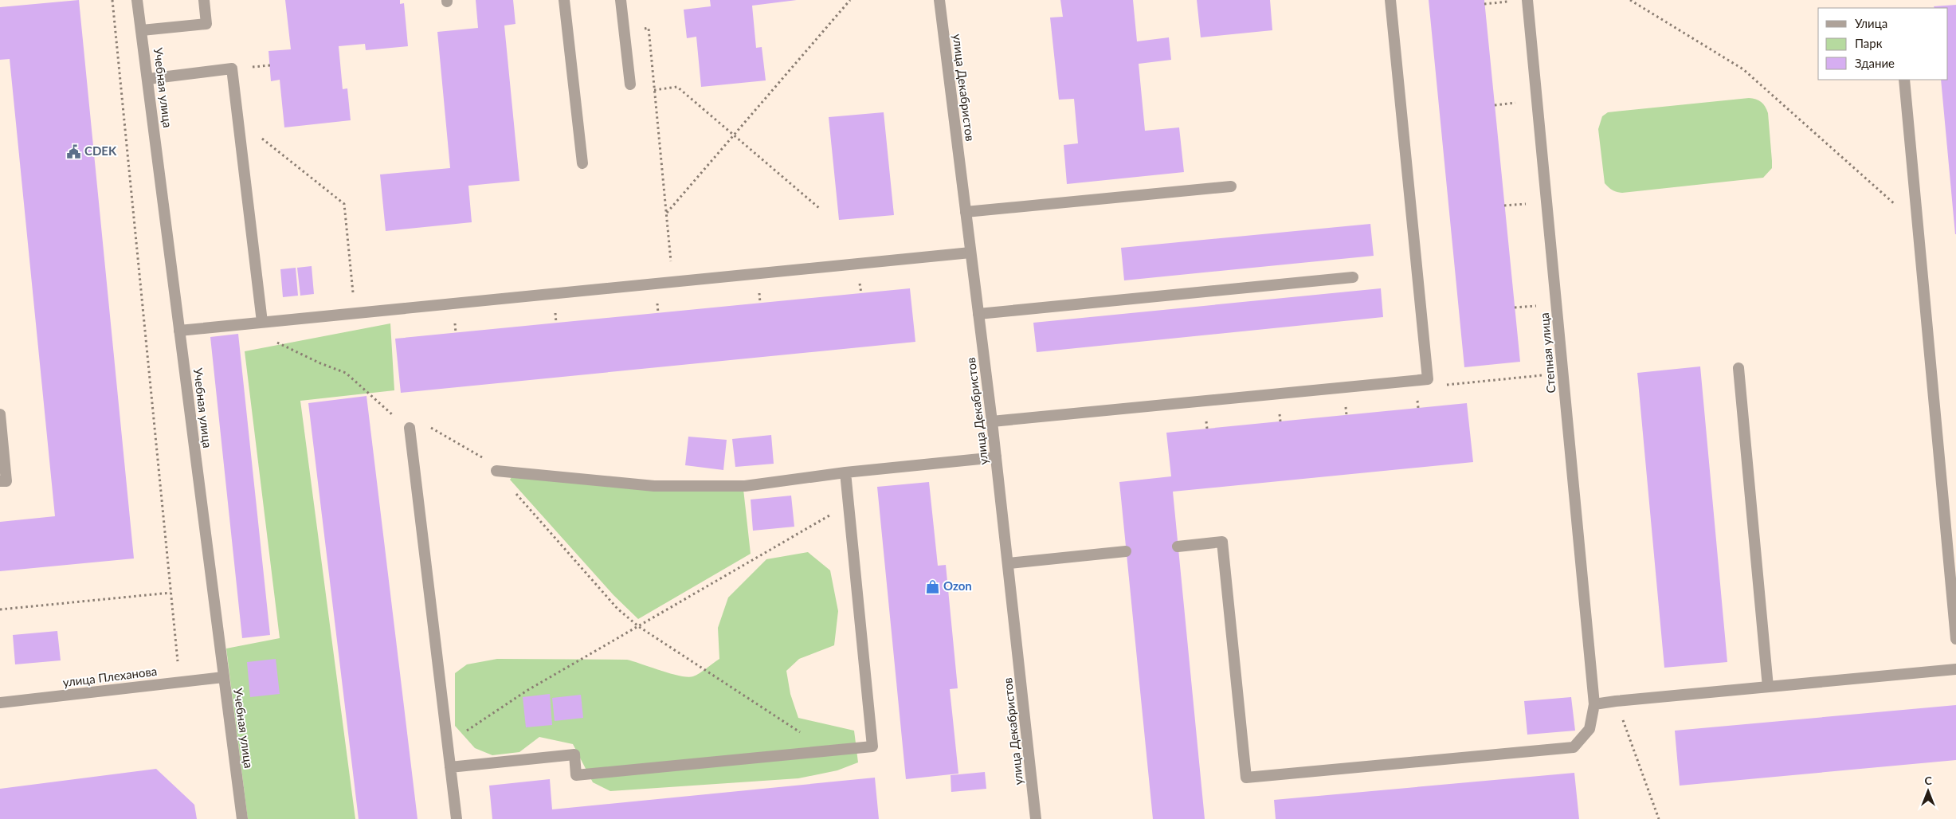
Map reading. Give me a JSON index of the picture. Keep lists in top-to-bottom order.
{
  "streets": {
    "street": [
      "Учебная улица",
      "улица Декабристов",
      "Степная улица",
      "улица Плеханова"
    ]
  },
  "crossings": [
    ["Учебная улица", "улица Плеханова"]
  ],
  "places": {
    "public building": ["CDEK"],
    "shop": ["Ozon"]
  },
  "legend": ["Улица", "Парк", "Здание"],
  "north": "top"
}
